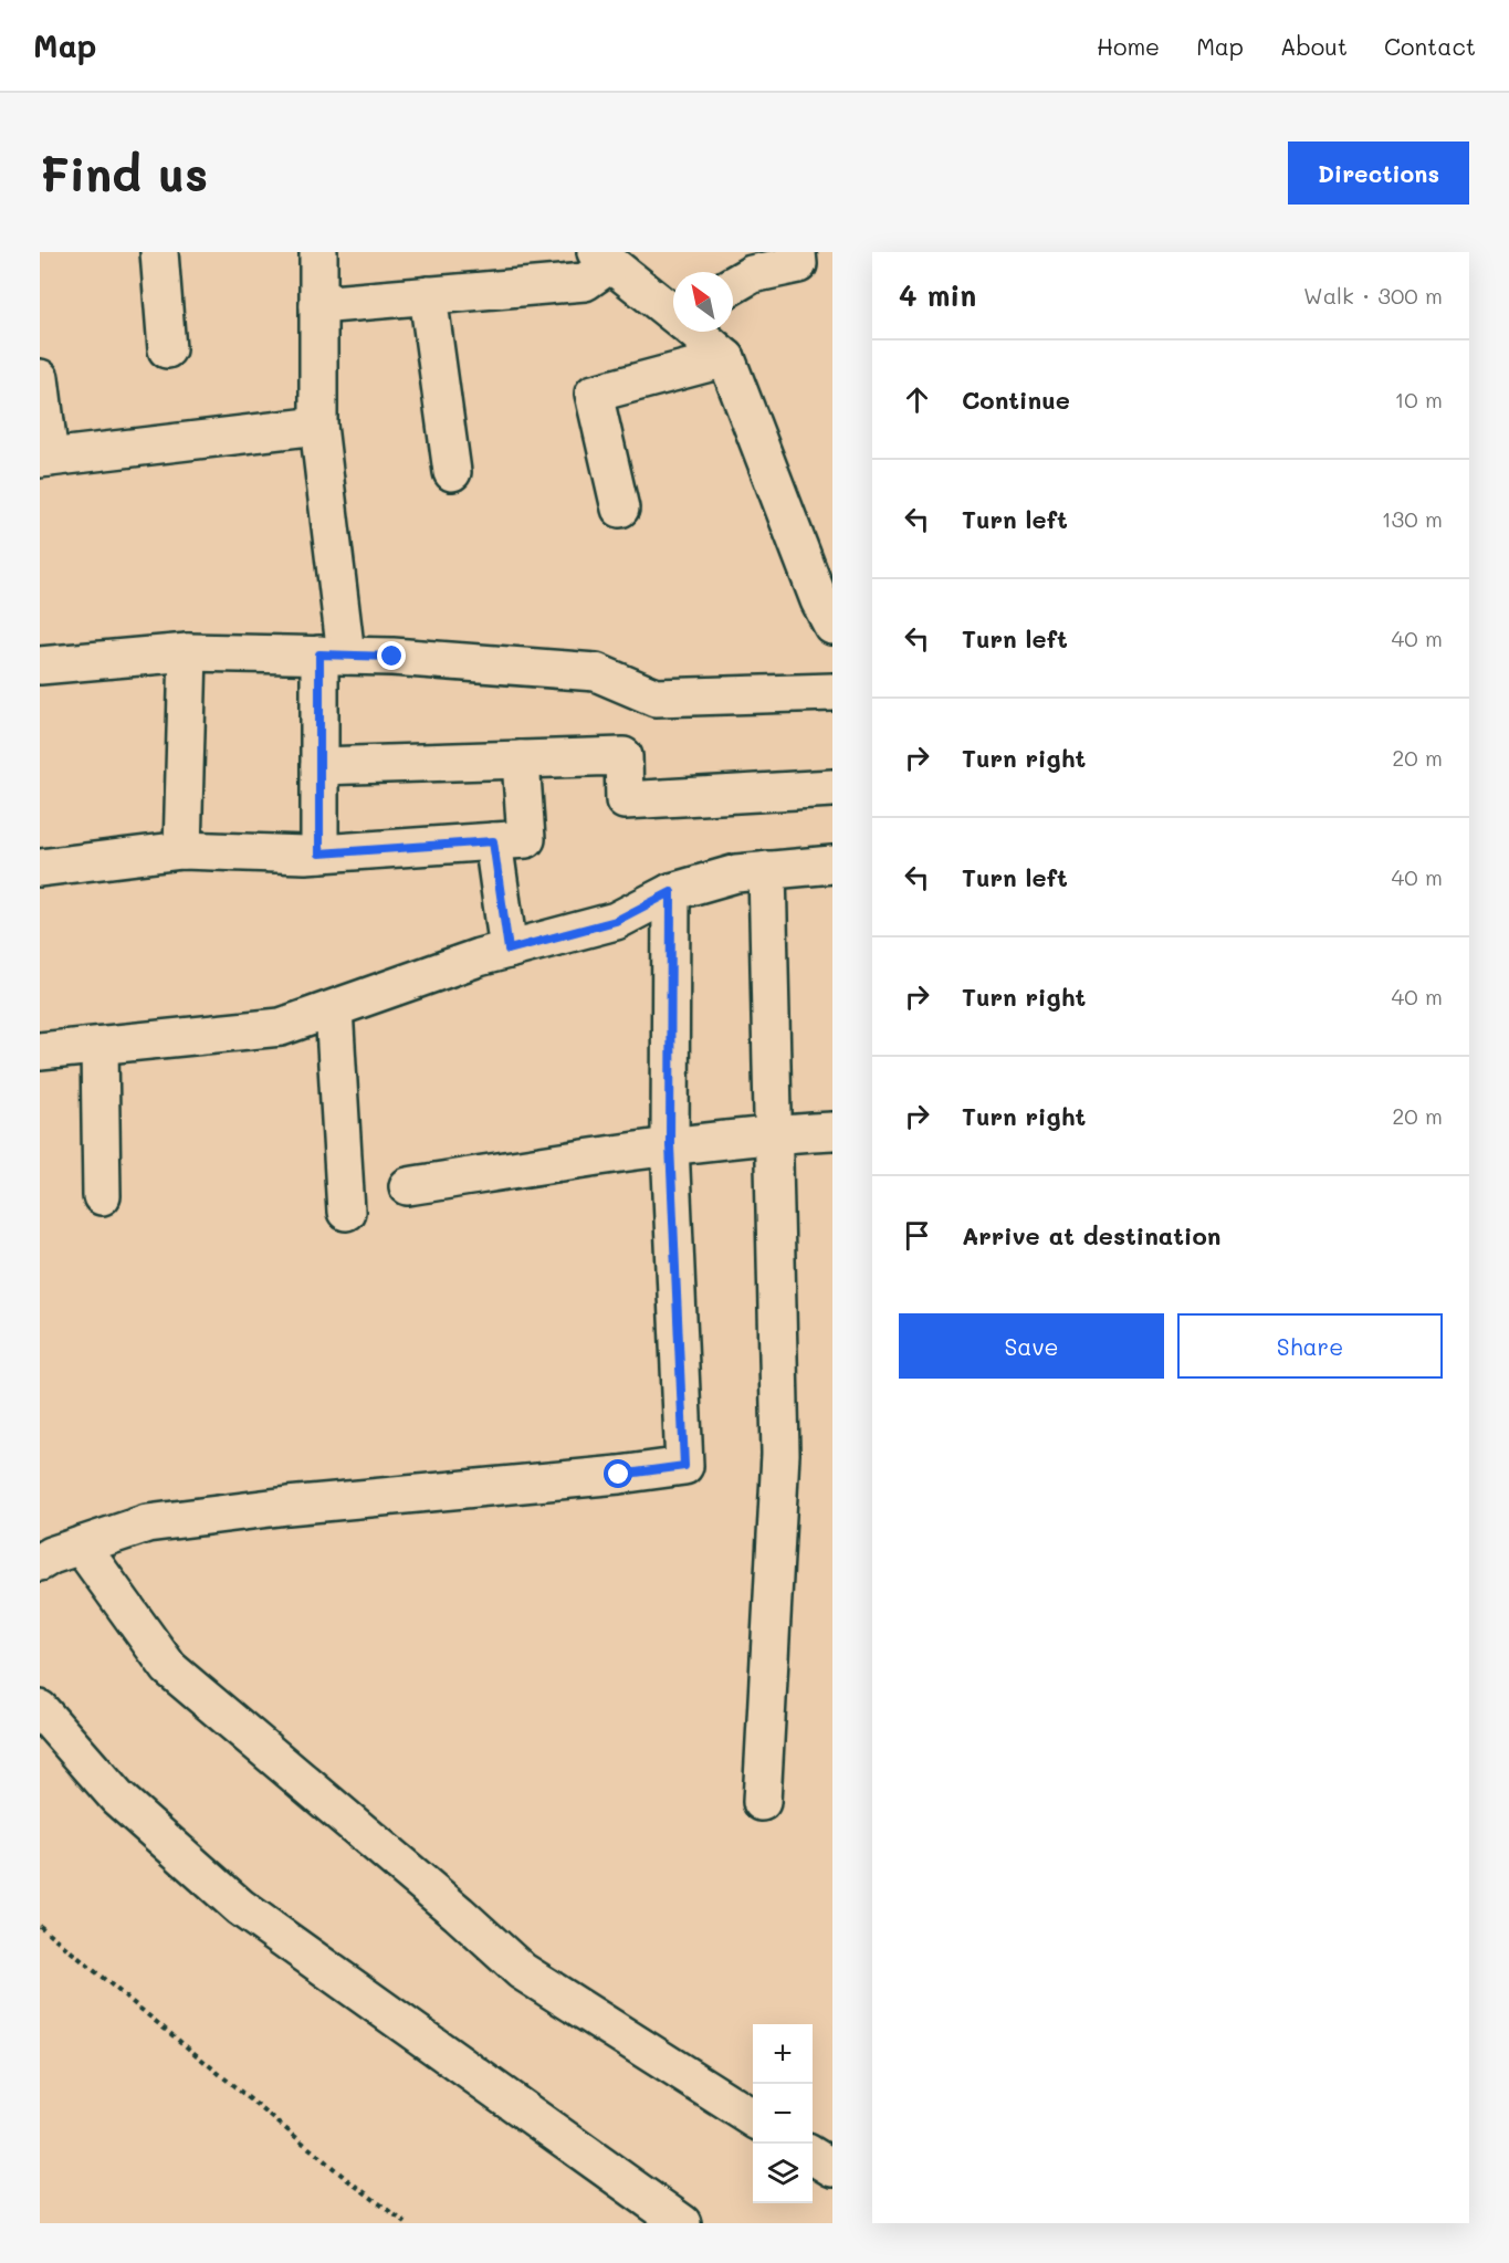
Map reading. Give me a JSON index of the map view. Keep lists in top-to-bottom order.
{
  "north": "top left",
  "page": {
    "header": "Map",
    "nav": [
      "Home",
      "Map",
      "About",
      "Contact"
    ],
    "buttons": [
      "Directions",
      ["Save", "Share"]
    ],
    "title": "Find us",
    "heading": ["4 min", "Walk · 300 m"],
    "list": [
      ["Continue", "10 m"],
      ["Turn left", "130 m"],
      ["Turn left", "40 m"],
      ["Turn right", "20 m"],
      ["Turn left", "40 m"],
      ["Turn right", "40 m"],
      ["Turn right", "20 m"],
      "Arrive at destination"
    ],
    "map_buttons": ["+", "−"]
  }
}
